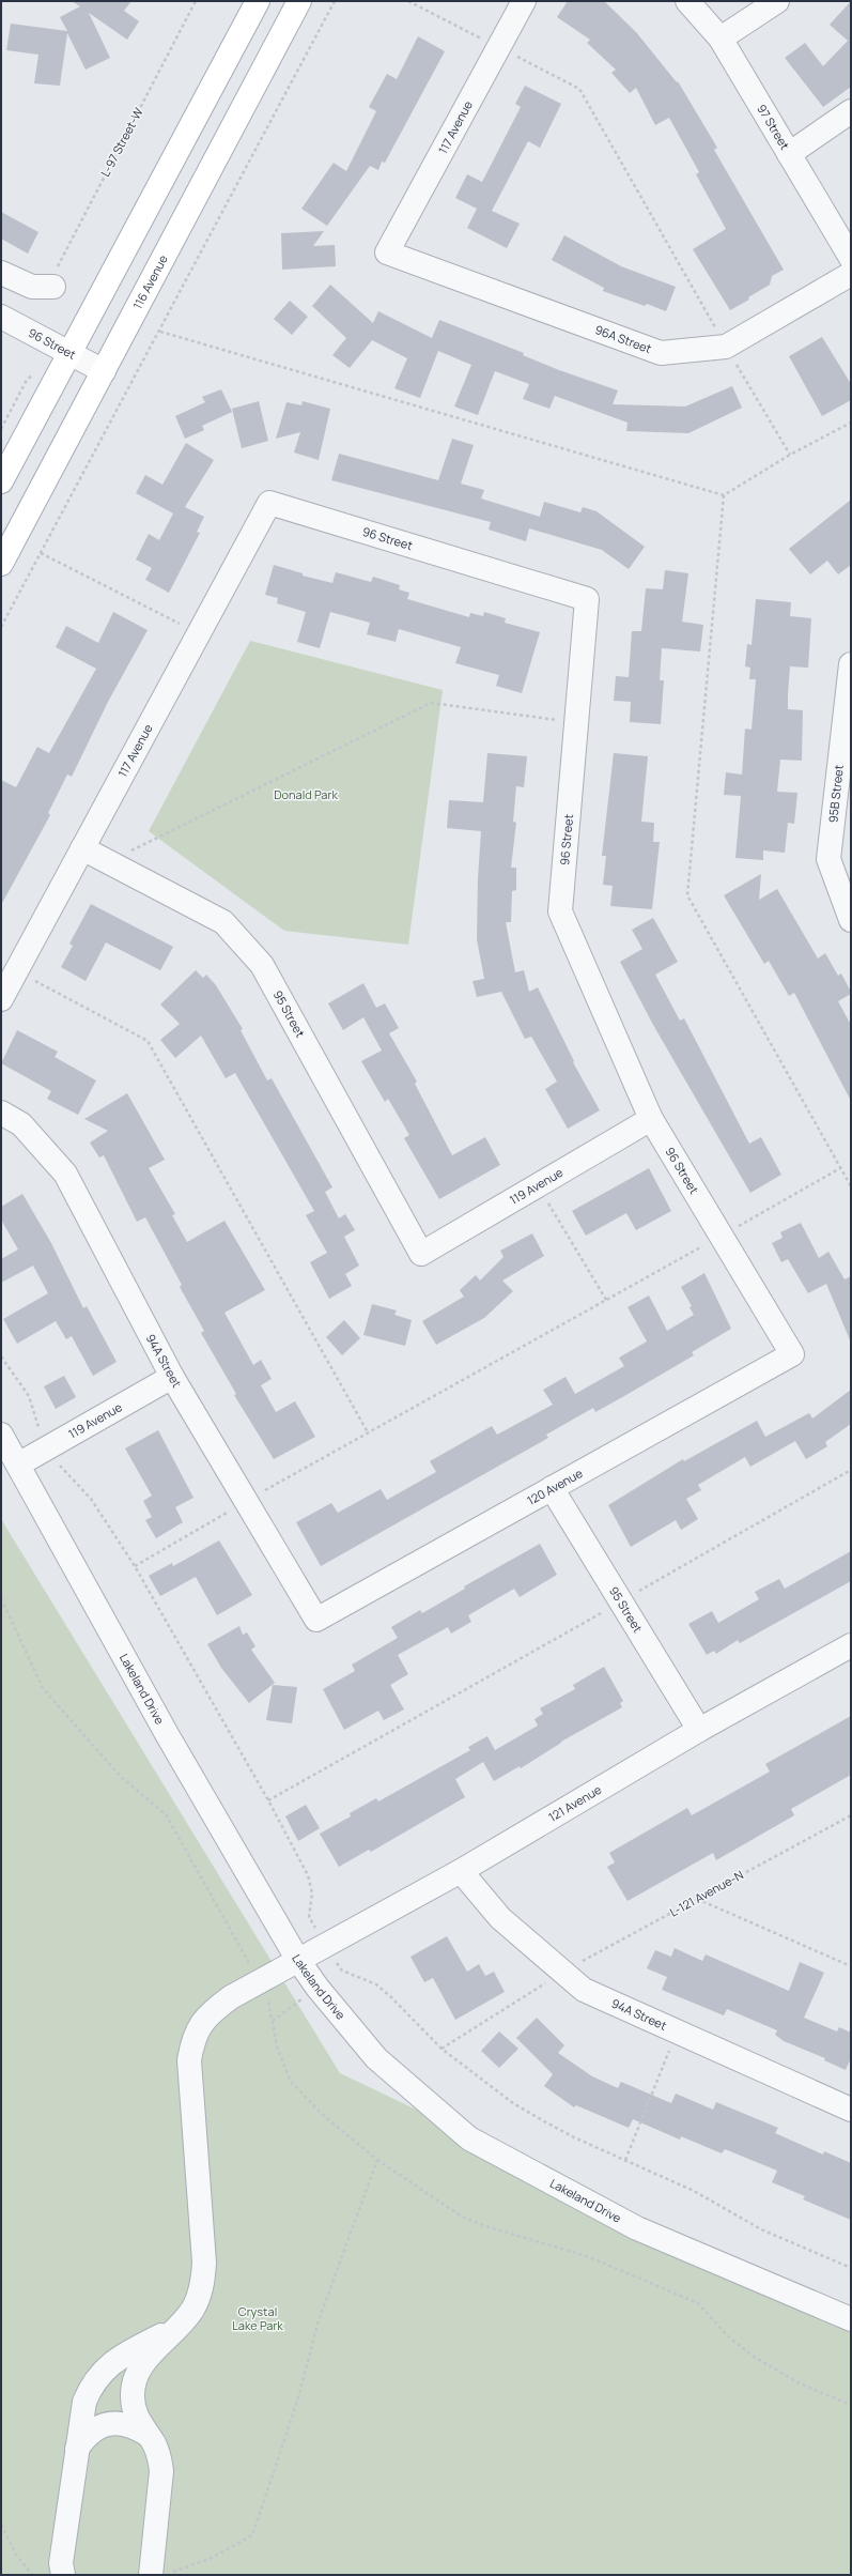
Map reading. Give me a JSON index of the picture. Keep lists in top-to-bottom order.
{
  "streets": {
    "main road": ["116 Avenue"],
    "street": [
      "97 Street",
      "117 Avenue",
      "96A Street",
      "96 Street",
      "95B Street",
      "95 Street",
      "119 Avenue",
      "94A Street",
      "120 Avenue",
      "Lakeland Drive",
      "121 Avenue"
    ],
    "path": ["L-97 Street-W", "L-121 Avenue-N"]
  },
  "crossings": [
    ["117 Avenue", "96A Street"],
    ["117 Avenue", "96 Street"],
    ["117 Avenue", "95 Street"],
    ["116 Avenue", "96 Street"],
    ["96 Street", "119 Avenue"],
    ["96 Street", "120 Avenue"],
    ["95 Street", "119 Avenue"],
    ["95 Street", "120 Avenue"],
    ["95 Street", "121 Avenue"],
    ["119 Avenue", "94A Street"],
    ["119 Avenue", "Lakeland Drive"],
    ["94A Street", "120 Avenue"],
    ["94A Street", "121 Avenue"],
    ["94A Street", "L-121 Avenue-N"],
    ["Lakeland Drive", "121 Avenue"]
  ],
  "parks": ["Donald Park", "Crystal Lake Park"]
}
